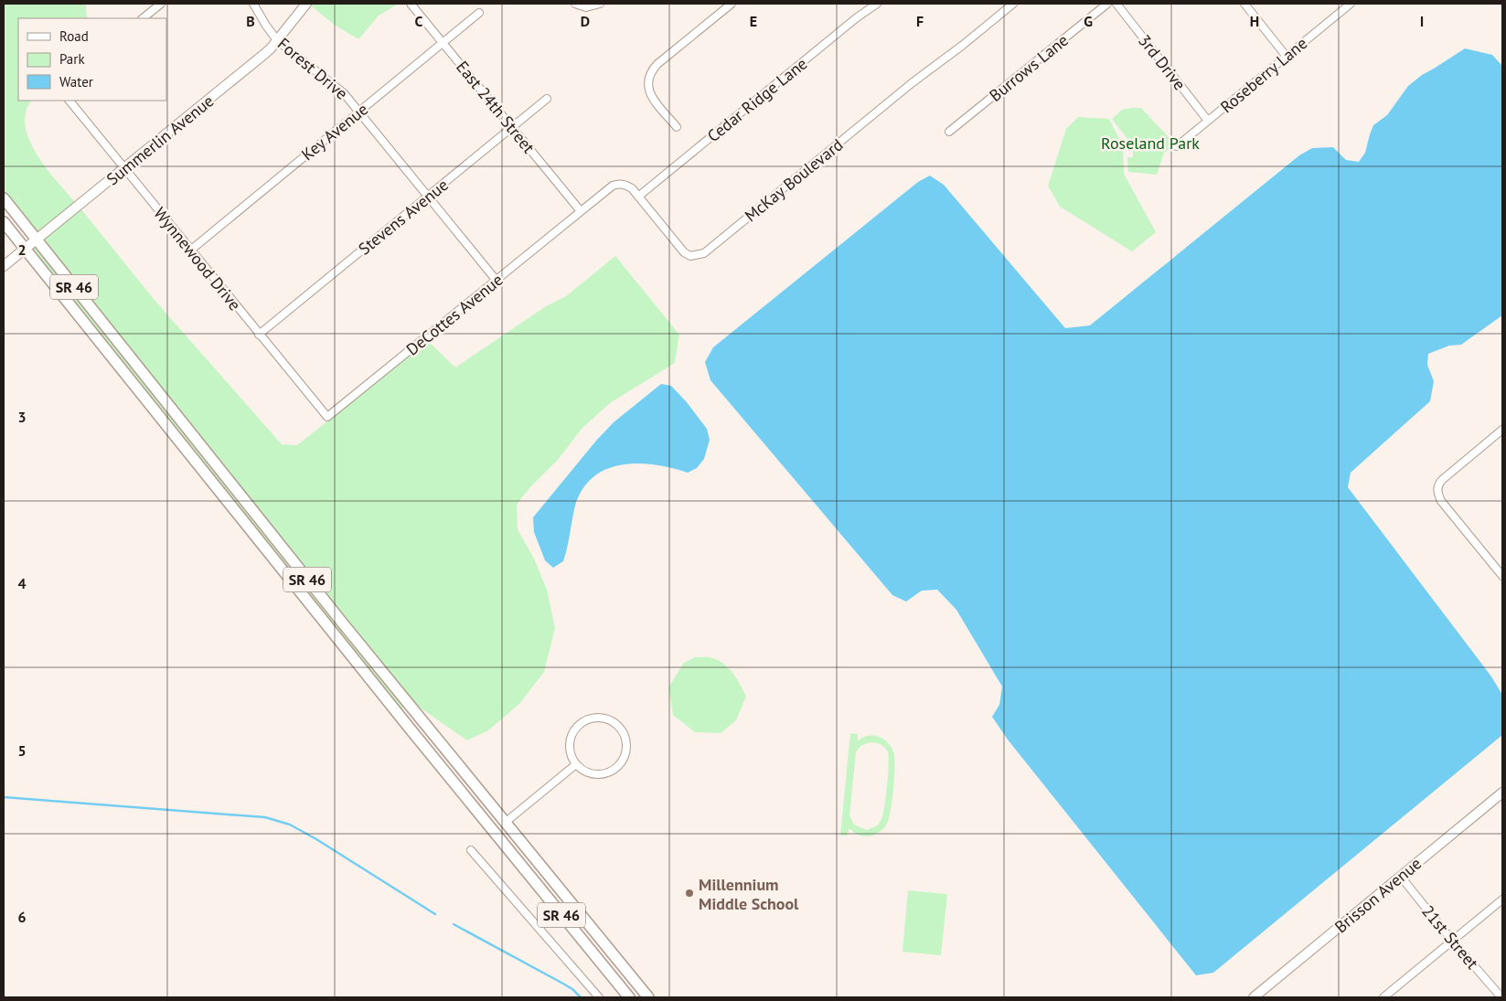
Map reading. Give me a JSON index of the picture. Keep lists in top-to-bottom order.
{
  "streets": {
    "main road": ["SR 46"],
    "street": [
      "3rd Drive",
      "Burrows Lane",
      "Forest Drive",
      "Roseberry Lane",
      "Cedar Ridge Lane",
      "East 24th Street",
      "Key Avenue",
      "Summerlin Avenue",
      "McKay Boulevard",
      "Stevens Avenue",
      "Wynnewood Drive",
      "DeCottes Avenue",
      "Brisson Avenue",
      "21st Street"
    ]
  },
  "crossings": [
    ["3rd Drive", "Roseberry Lane"],
    ["Forest Drive", "Key Avenue"],
    ["Forest Drive", "Summerlin Avenue"],
    ["Forest Drive", "Stevens Avenue"],
    ["Forest Drive", "DeCottes Avenue"],
    ["Cedar Ridge Lane", "McKay Boulevard"],
    ["East 24th Street", "Key Avenue"],
    ["East 24th Street", "McKay Boulevard"],
    ["East 24th Street", "Stevens Avenue"],
    ["East 24th Street", "DeCottes Avenue"],
    ["Key Avenue", "Wynnewood Drive"],
    ["Summerlin Avenue", "Wynnewood Drive"],
    ["Summerlin Avenue", "SR 46"],
    ["McKay Boulevard", "DeCottes Avenue"],
    ["Stevens Avenue", "Wynnewood Drive"],
    ["Wynnewood Drive", "DeCottes Avenue"],
    ["Brisson Avenue", "21st Street"]
  ],
  "parks": ["Roseland Park"],
  "places": ["Millennium Middle School"],
  "legend": ["Road", "Park", "Water"],
  "grid": {
    "columns": [
      "B",
      "C",
      "D",
      "E",
      "F",
      "G",
      "H",
      "I"
    ],
    "rows": [
      "2",
      "3",
      "4",
      "5",
      "6"
    ]
  }
}
